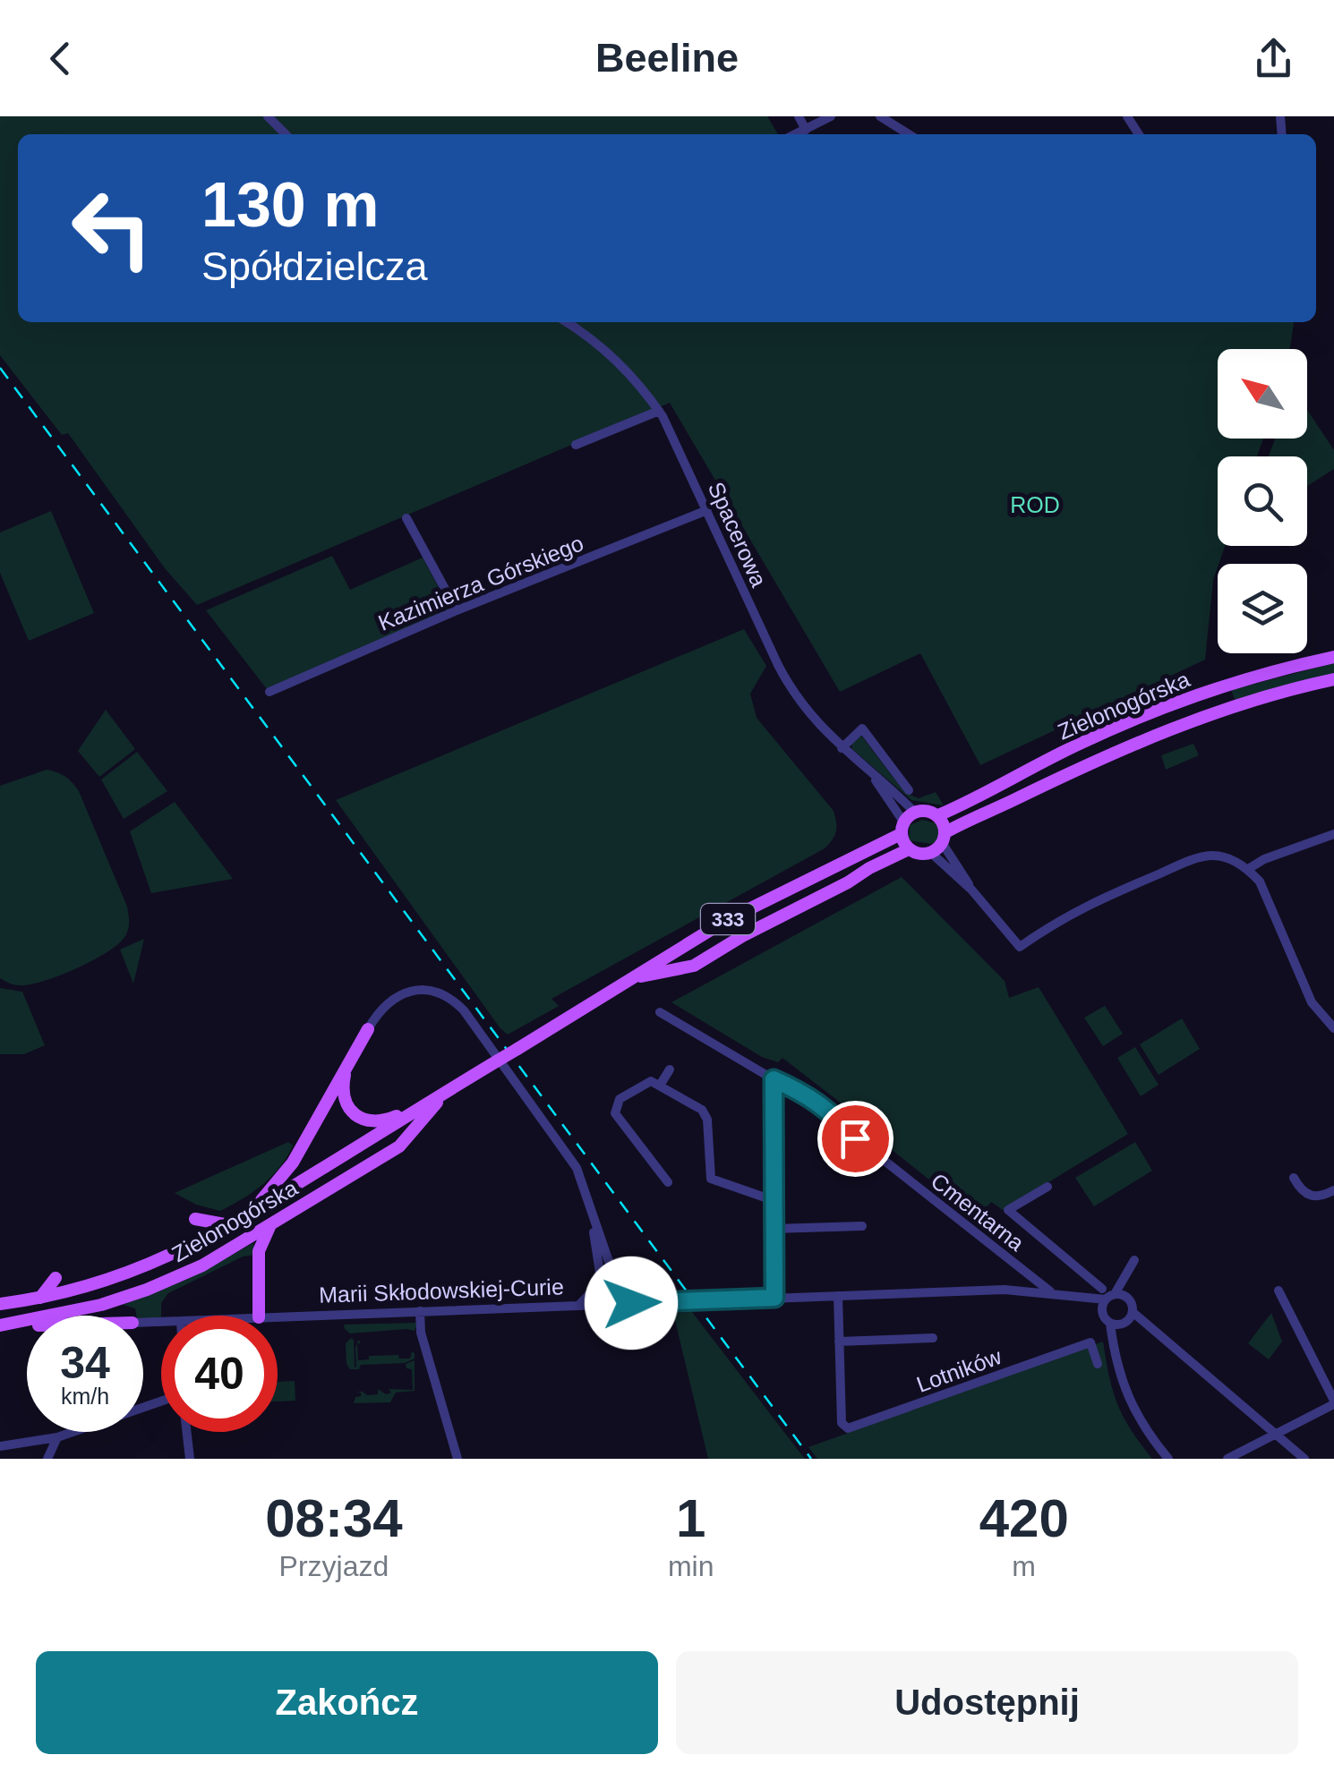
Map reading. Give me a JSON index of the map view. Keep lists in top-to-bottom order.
{
  "streets": {
    "main road": ["Zielonogórska", "333"],
    "street": [
      "Spacerowa",
      "Kazimierza Górskiego",
      "Cmentarna",
      "Marii Skłodowskiej-Curie",
      "Lotników"
    ]
  },
  "crossings": [
    ["Spacerowa", "Kazimierza Górskiego"],
    ["Spacerowa", "Zielonogórska"],
    ["Spacerowa", "333"],
    ["Zielonogórska", "333"],
    ["Cmentarna", "Marii Skłodowskiej-Curie"]
  ],
  "parks": ["ROD"],
  "north": "top left",
  "page": {
    "header": "Beeline",
    "turn": ["130 m", "Spółdzielcza"],
    "speed": "34 km/h",
    "limit": "40",
    "eta": [
      "08:34",
      "Przyjazd",
      "1",
      "min",
      "420",
      "m"
    ],
    "buttons": ["Zakończ", "Udostępnij"]
  }
}
